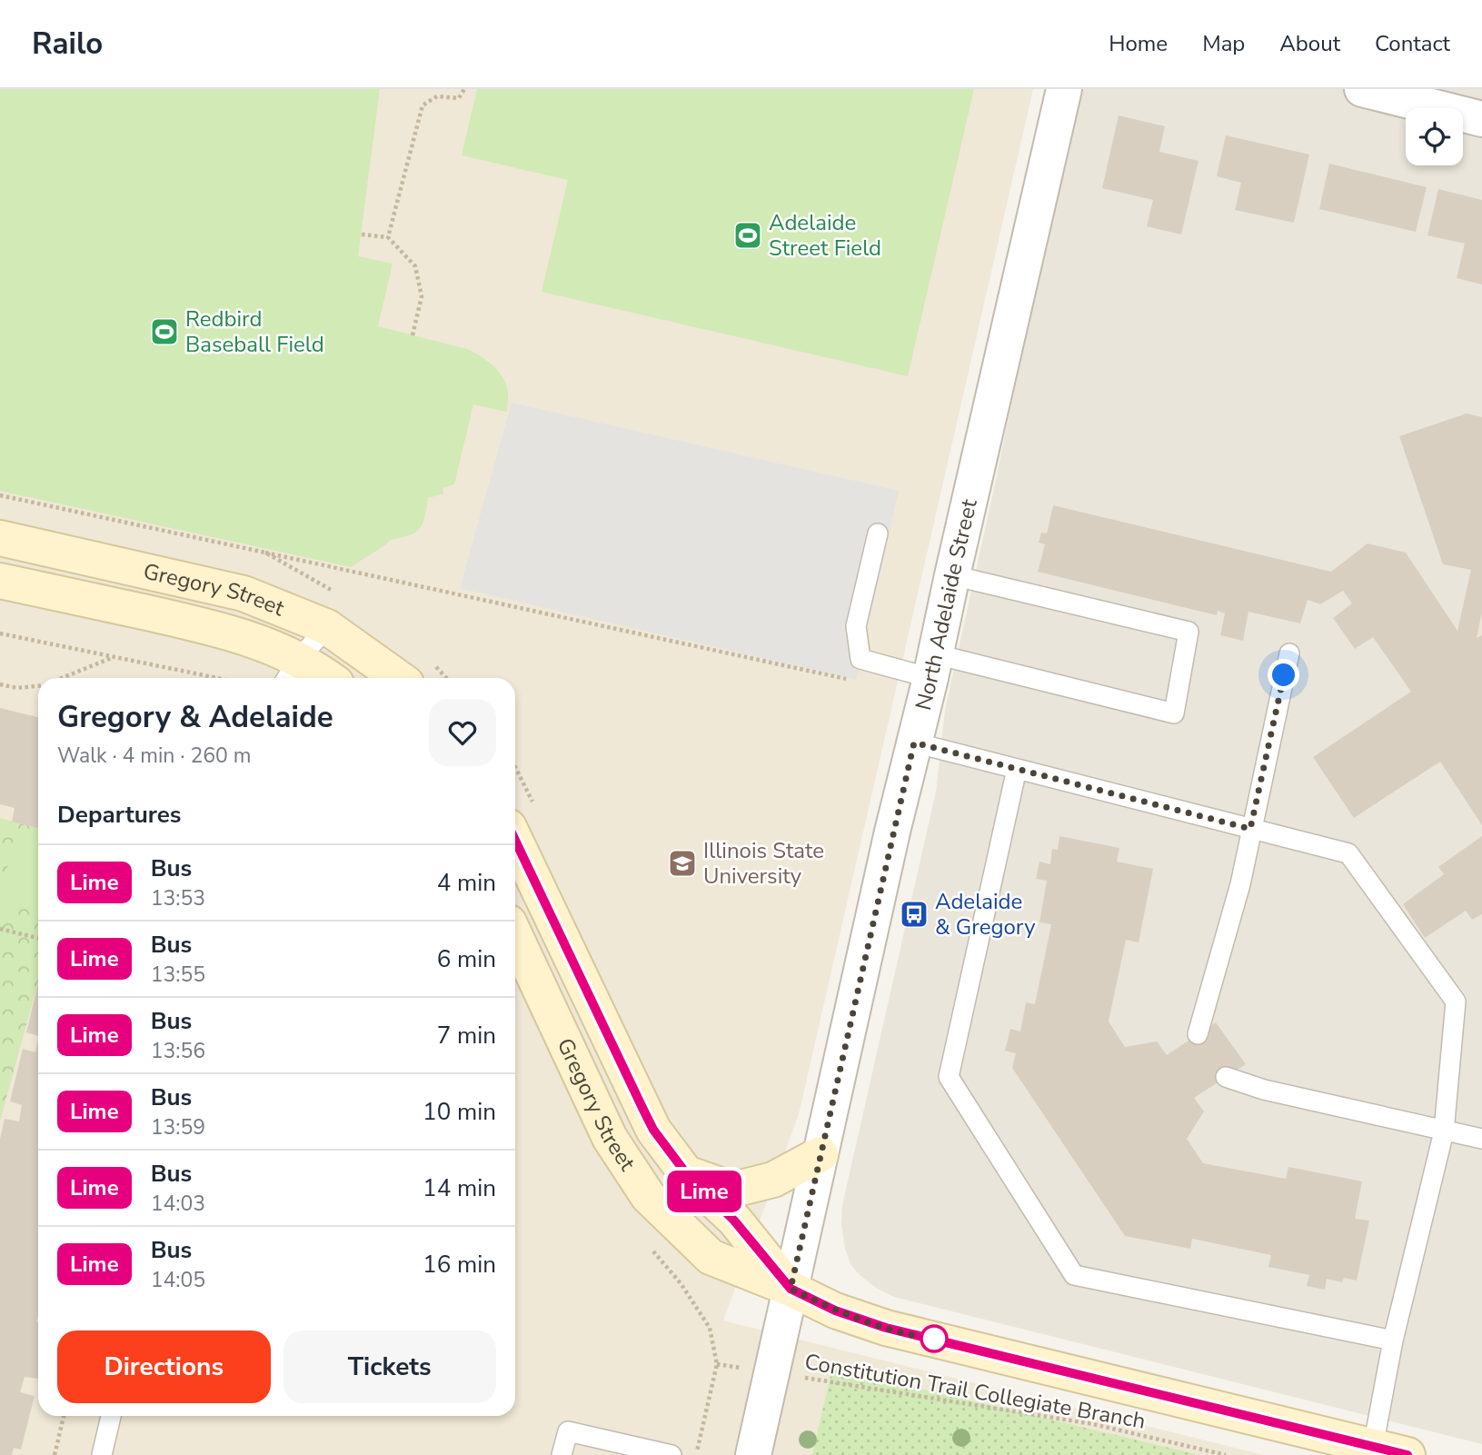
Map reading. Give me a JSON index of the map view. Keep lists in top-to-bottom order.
{
  "streets": {
    "main road": ["Gregory Street"],
    "street": ["North Adelaide Street"],
    "path": ["Constitution Trail Collegiate Branch"]
  },
  "crossings": [
    ["Gregory Street", "North Adelaide Street"],
    ["North Adelaide Street", "Constitution Trail Collegiate Branch"]
  ],
  "places": {
    "sports": ["Adelaide Street Field", "Redbird Baseball Field"],
    "school or university": ["Illinois State University"],
    "bus stop": ["Adelaide & Gregory"]
  },
  "lines": ["bus line Lime"],
  "page": {
    "header": "Railo",
    "nav": [
      "Home",
      "Map",
      "About",
      "Contact"
    ],
    "on_map": "Lime",
    "heading": [
      ["Gregory & Adelaide", "Walk · 4 min · 260 m"],
      "Departures"
    ],
    "list": [
      {
        "mark": "Lime",
        "name": "Bus",
        "note": "13:53",
        "value": "4 min"
      },
      {
        "mark": "Lime",
        "name": "Bus",
        "note": "13:55",
        "value": "6 min"
      },
      {
        "mark": "Lime",
        "name": "Bus",
        "note": "13:56",
        "value": "7 min"
      },
      {
        "mark": "Lime",
        "name": "Bus",
        "note": "13:59",
        "value": "10 min"
      },
      {
        "mark": "Lime",
        "name": "Bus",
        "note": "14:03",
        "value": "14 min"
      },
      {
        "mark": "Lime",
        "name": "Bus",
        "note": "14:05",
        "value": "16 min"
      }
    ],
    "buttons": ["Directions", "Tickets"]
  }
}
